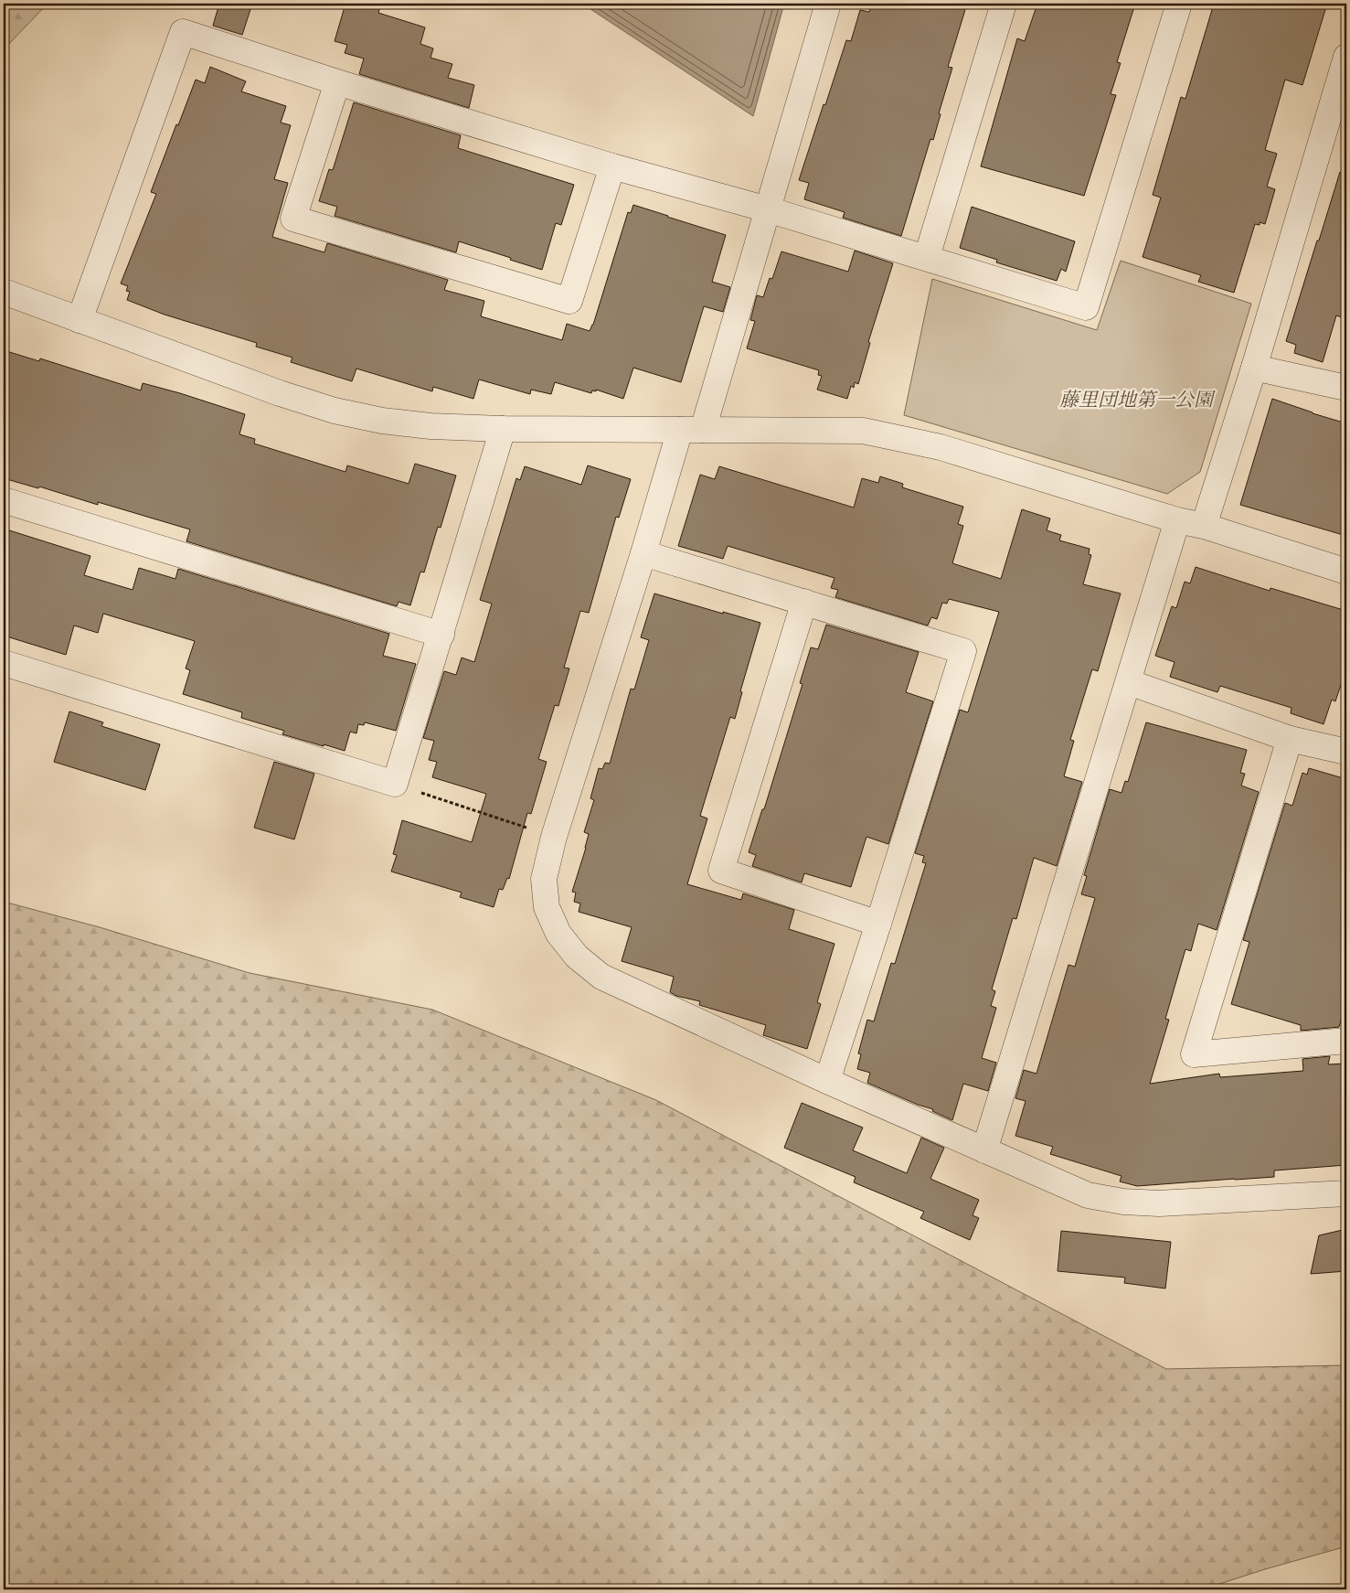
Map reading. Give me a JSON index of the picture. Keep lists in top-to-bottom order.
{
  "parks": ["藤里団地第一公園"]
}
